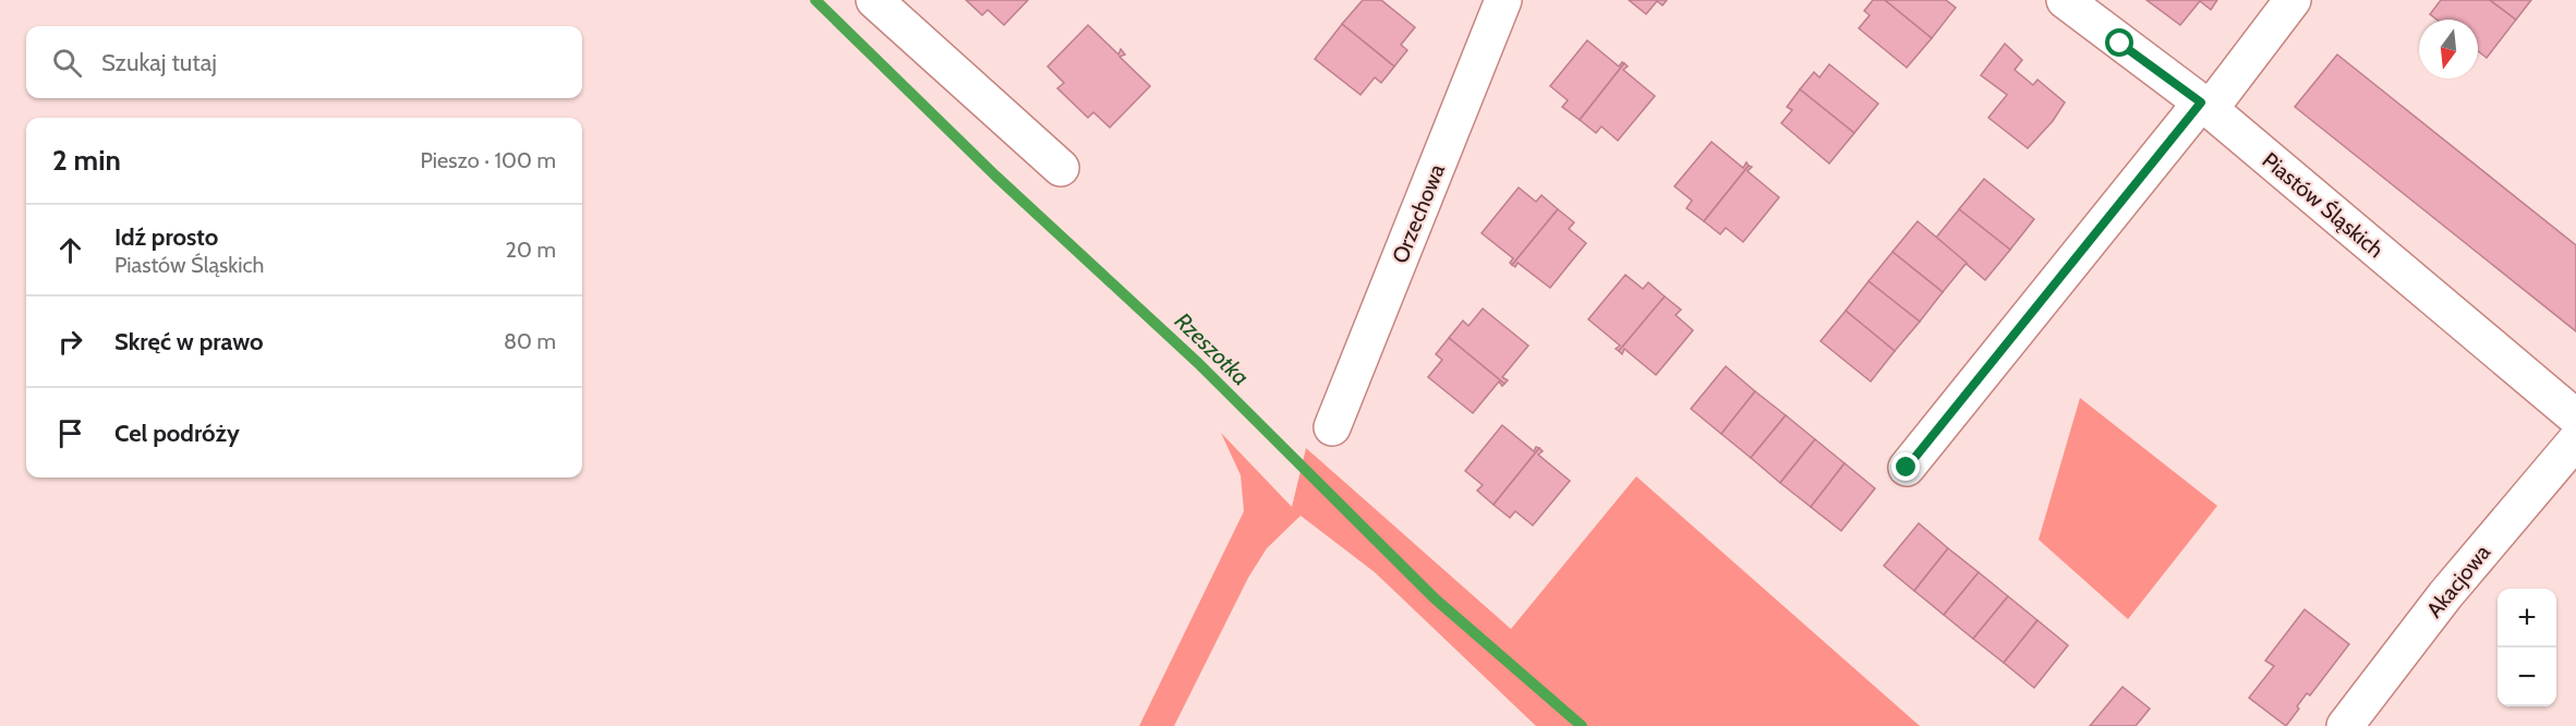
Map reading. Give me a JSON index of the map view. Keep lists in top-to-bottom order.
{
  "streets": {
    "street": ["Piastów Śląskich", "Orzechowa", "Akacjowa"]
  },
  "water": ["Rzeszotka"],
  "north": "bottom",
  "page": {
    "search": "Szukaj tutaj",
    "heading": ["2 min", "Pieszo · 100 m"],
    "list": [
      ["Idź prosto", "Piastów Śląskich", "20 m"],
      ["Skręć w prawo", "80 m"],
      "Cel podróży"
    ],
    "map_buttons": ["+", "−"]
  }
}
